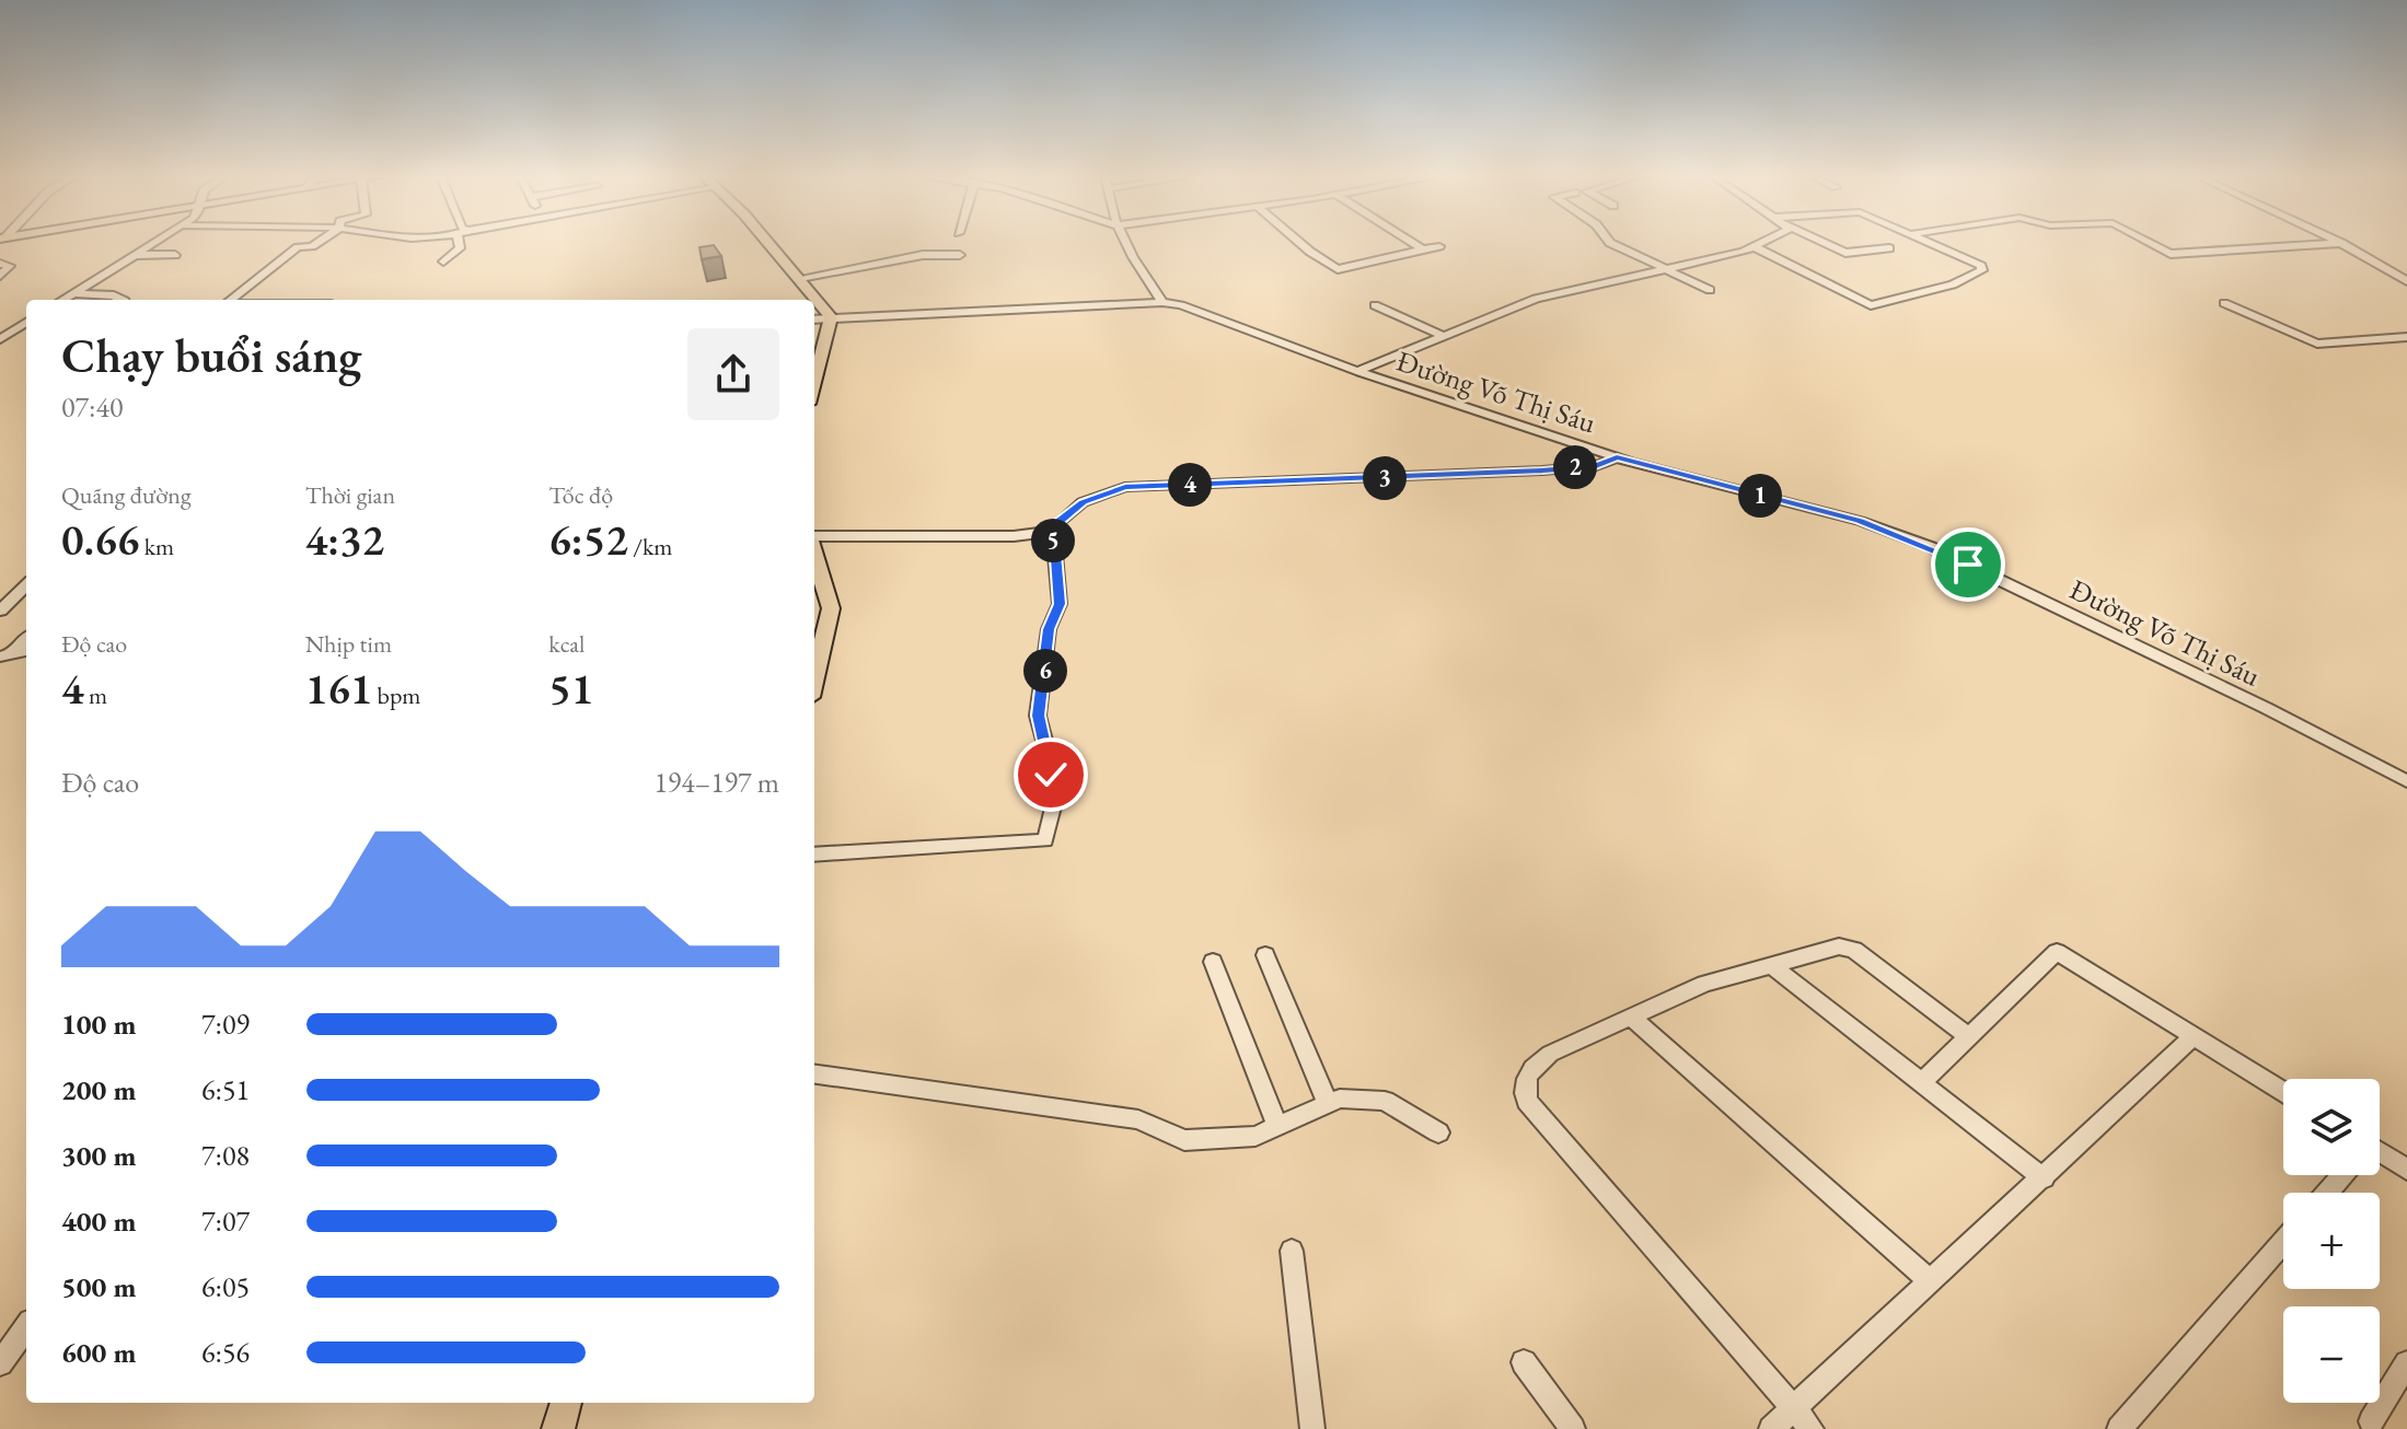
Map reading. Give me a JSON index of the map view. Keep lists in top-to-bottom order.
{
  "streets": {
    "street": ["Đường Võ Thị Sáu"]
  },
  "page": {
    "heading": ["Chạy buổi sáng", "07:40"],
    "pins": [
      "2",
      "3",
      "4",
      "1",
      "5",
      "6"
    ],
    "stats": [
      ["Quãng đường", "0.66 km"],
      ["Thời gian", "4:32"],
      ["Tốc độ", "6:52 /km"],
      ["Độ cao", "4 m"],
      ["Nhịp tim", "161 bpm"],
      ["kcal", "51"]
    ],
    "chart": ["Độ cao", "194–197 m"],
    "list": [
      {
        "name": "100 m",
        "note": "7:09"
      },
      {
        "name": "200 m",
        "note": "6:51"
      },
      {
        "name": "300 m",
        "note": "7:08"
      },
      {
        "name": "400 m",
        "note": "7:07"
      },
      {
        "name": "500 m",
        "note": "6:05"
      },
      {
        "name": "600 m",
        "note": "6:56"
      }
    ],
    "map_buttons": ["+", "−"]
  }
}
